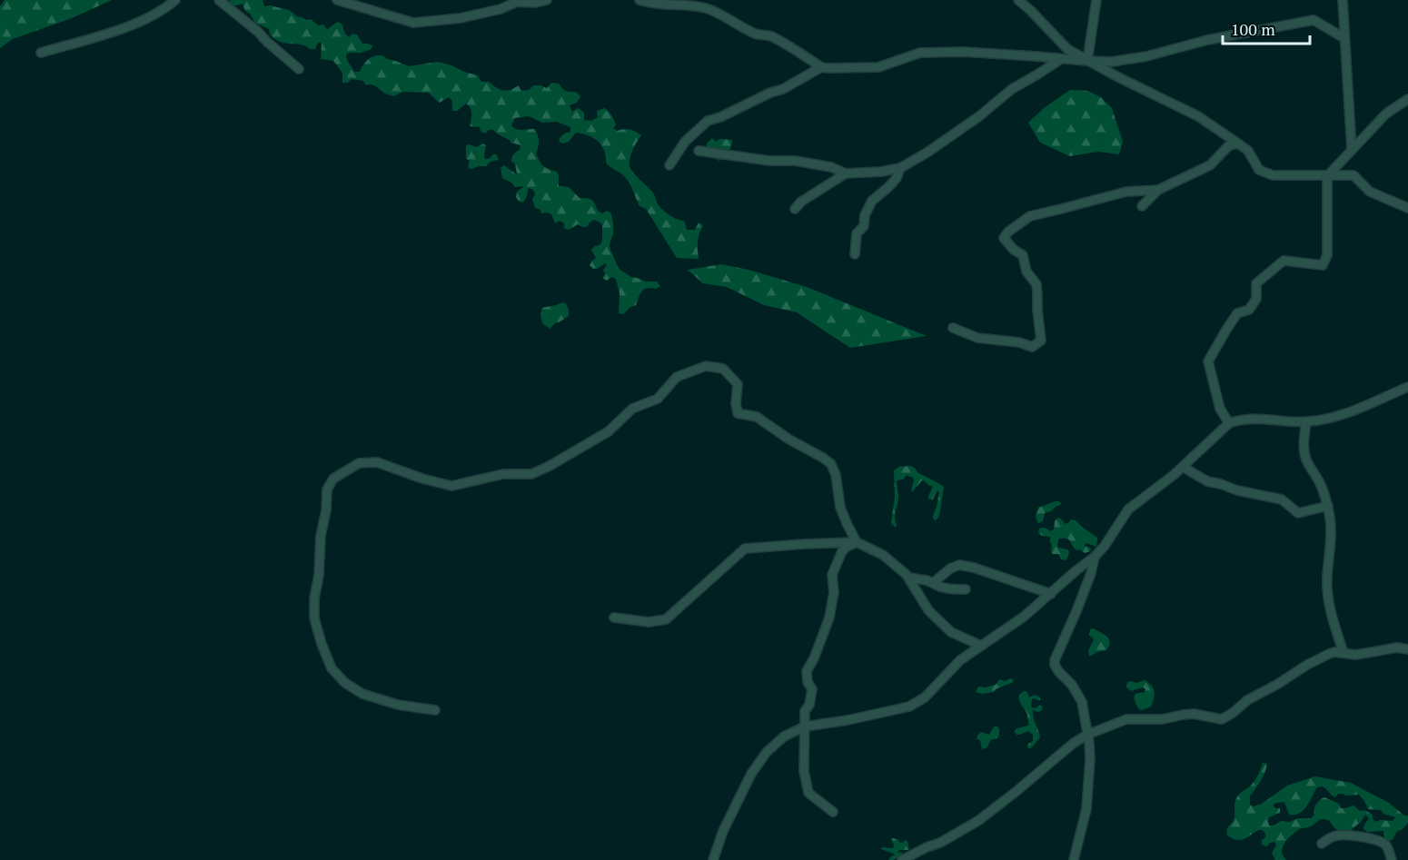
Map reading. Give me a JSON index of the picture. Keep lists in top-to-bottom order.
{
  "scale_bar": "100 m"
}
